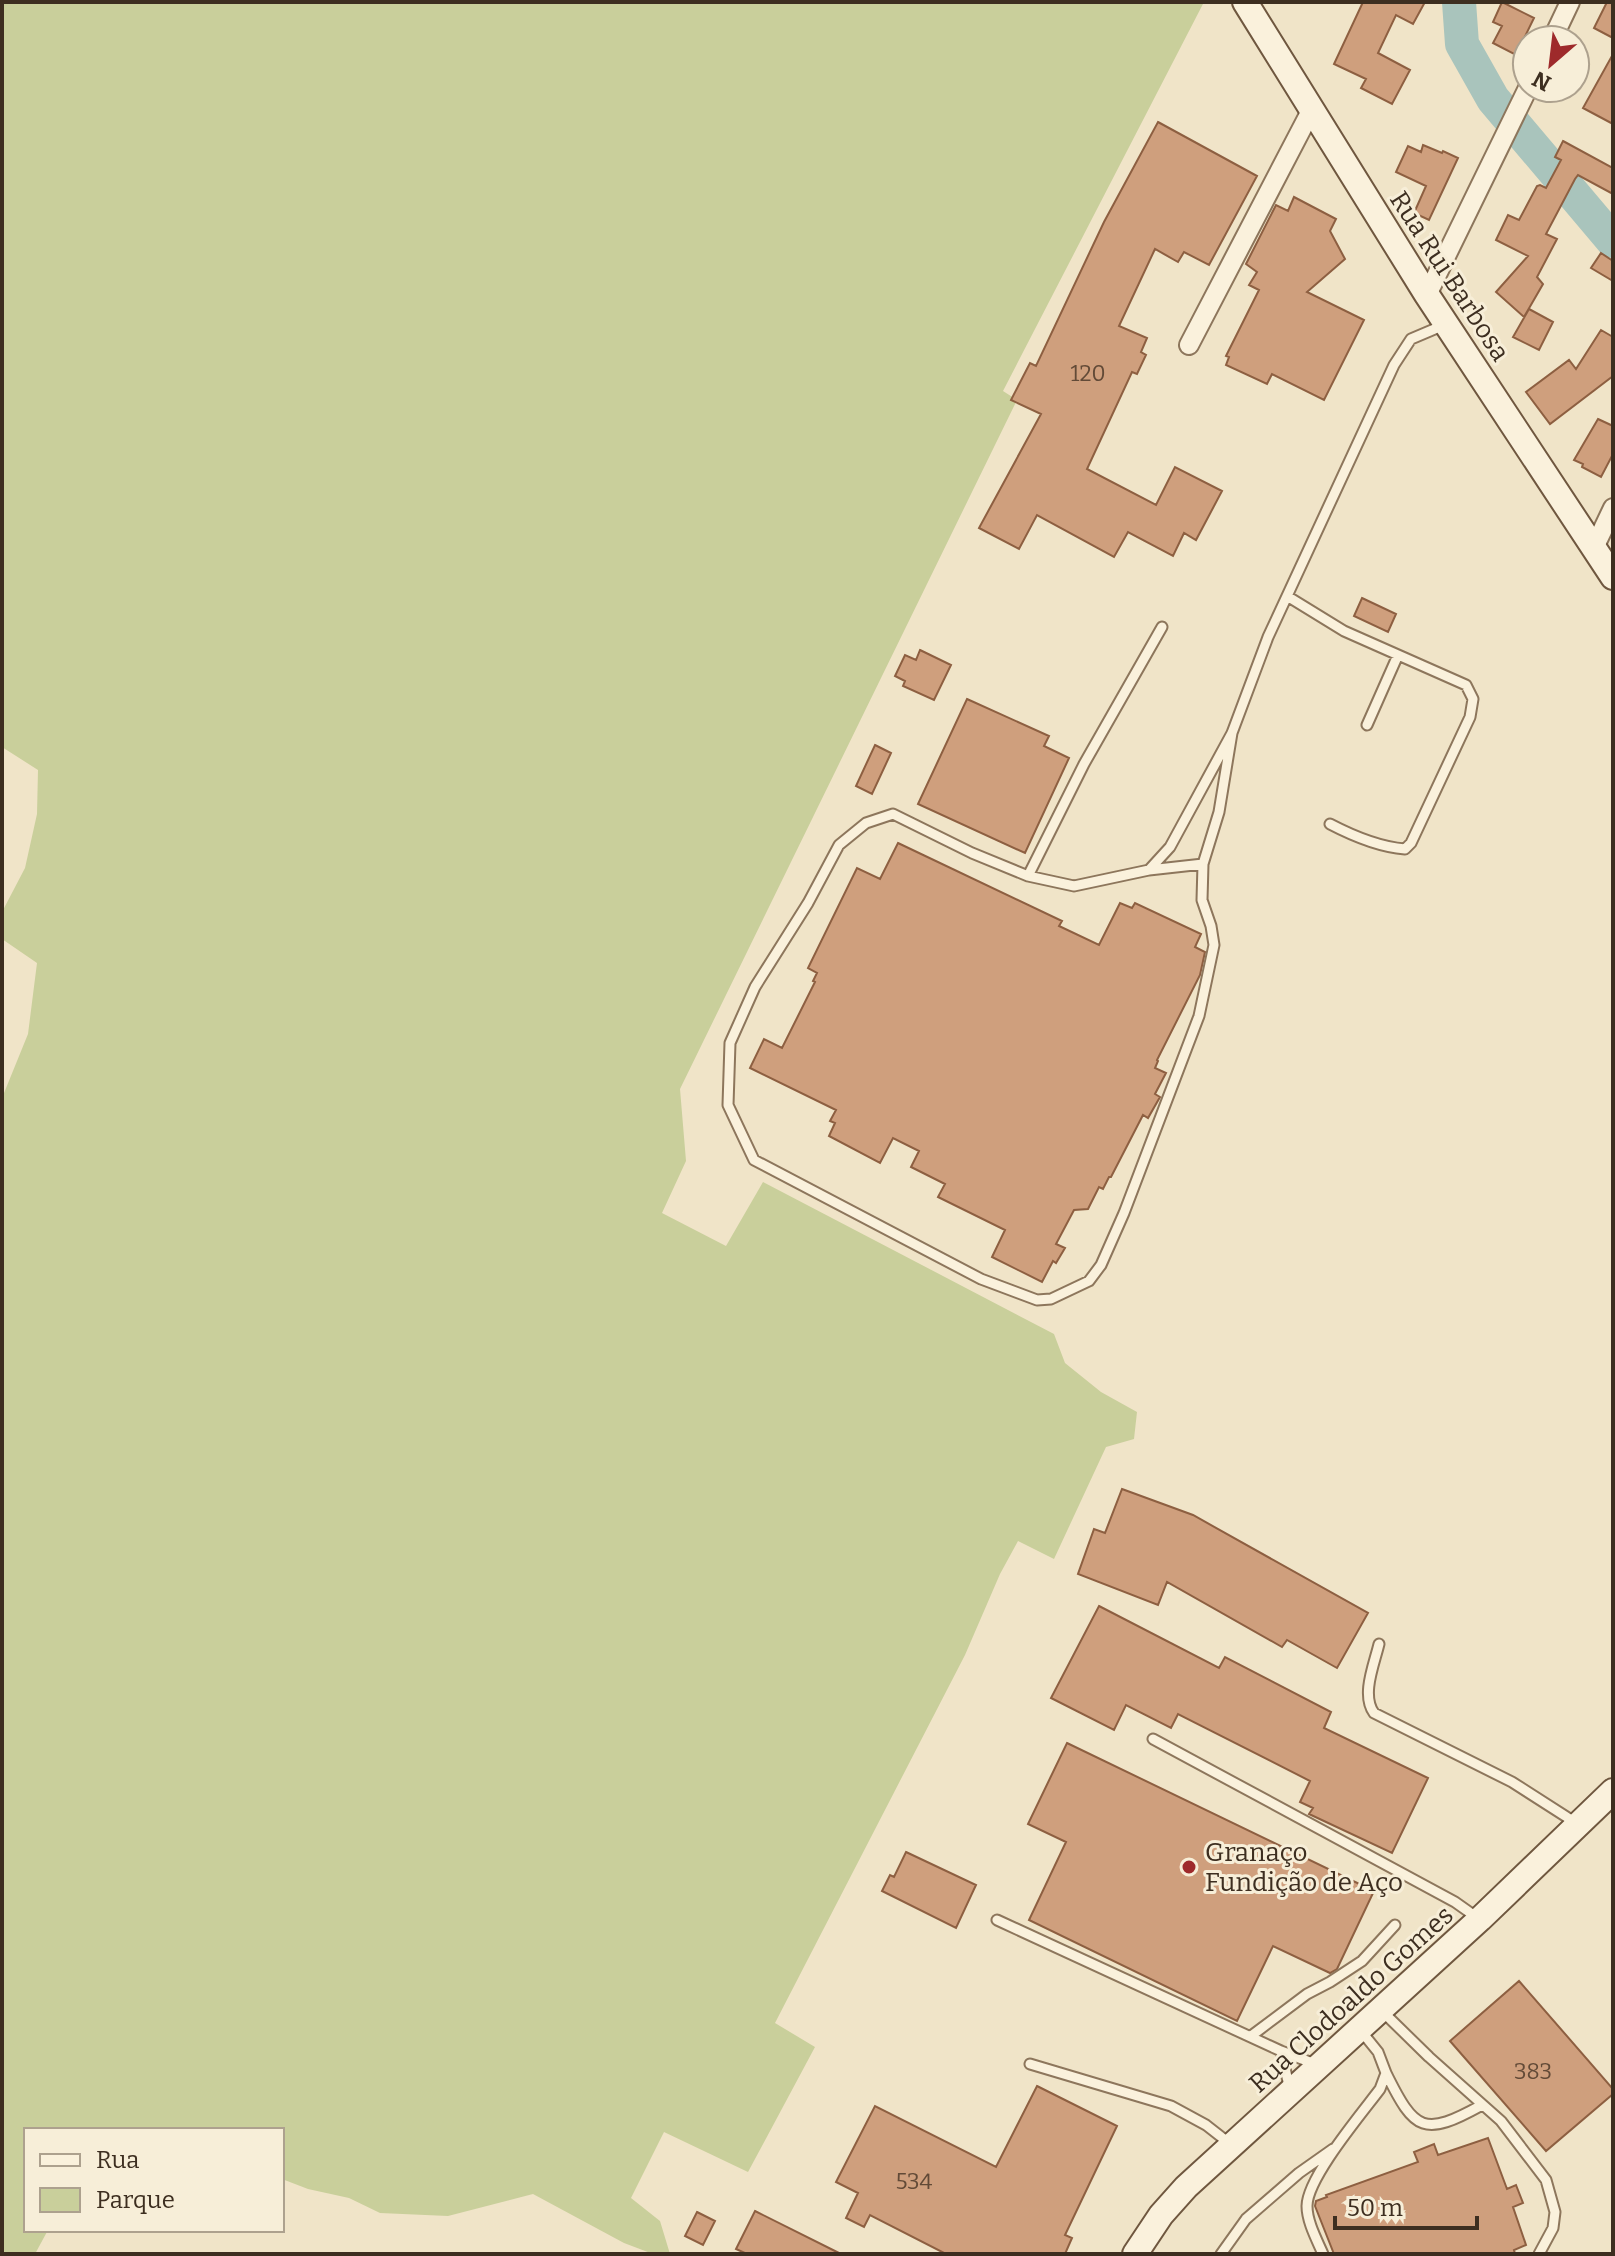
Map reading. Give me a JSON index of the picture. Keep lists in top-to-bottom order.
{
  "streets": {
    "main road": ["Rua Rui Barbosa", "Rua Clodoaldo Gomes"]
  },
  "places": ["Granaço Fundição de Aço"],
  "house_numbers": ["120", "383", "534"],
  "legend": ["Rua", "Parque"],
  "scale_bar": "50 m",
  "north": "bottom left"
}
